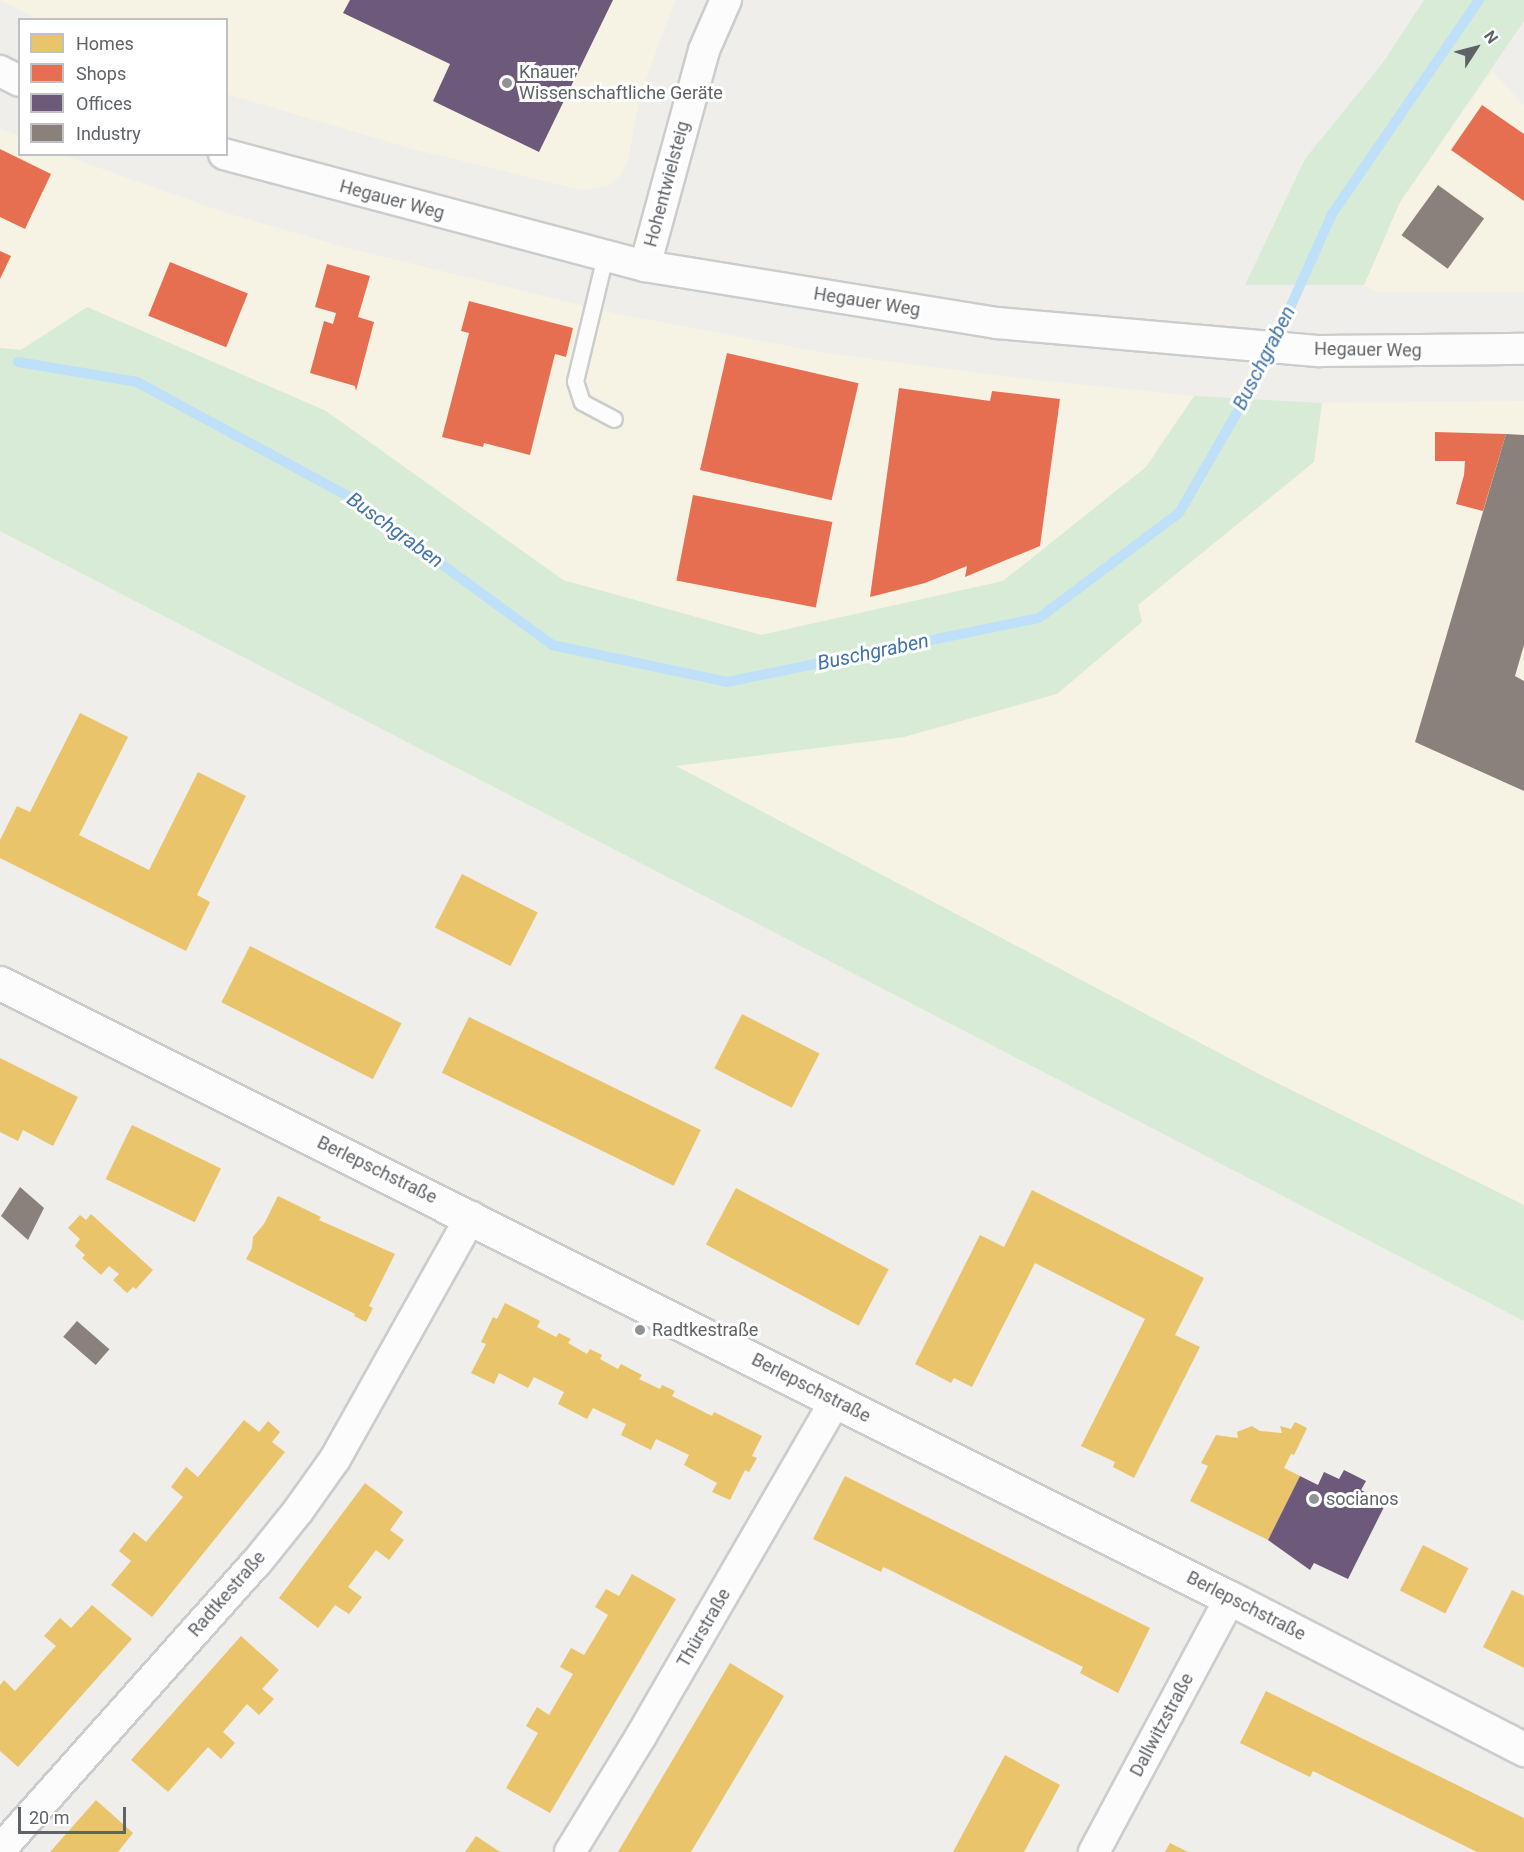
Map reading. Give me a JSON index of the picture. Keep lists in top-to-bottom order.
{
  "streets": {
    "street": [
      "Hohentwielsteig",
      "Hegauer Weg",
      "Berlepschstraße",
      "Radtkestraße",
      "Thürstraße",
      "Dallwitzstraße"
    ]
  },
  "crossings": [
    ["Hohentwielsteig", "Hegauer Weg"],
    ["Berlepschstraße", "Radtkestraße"],
    ["Berlepschstraße", "Thürstraße"],
    ["Berlepschstraße", "Dallwitzstraße"]
  ],
  "water": ["Buschgraben"],
  "places": ["Knauer Wissenschaftliche Geräte", "Radtkestraße", "socianos"],
  "legend": [
    "Homes",
    "Shops",
    "Offices",
    "Industry"
  ],
  "scale_bar": "20 m",
  "north": "top right"
}
